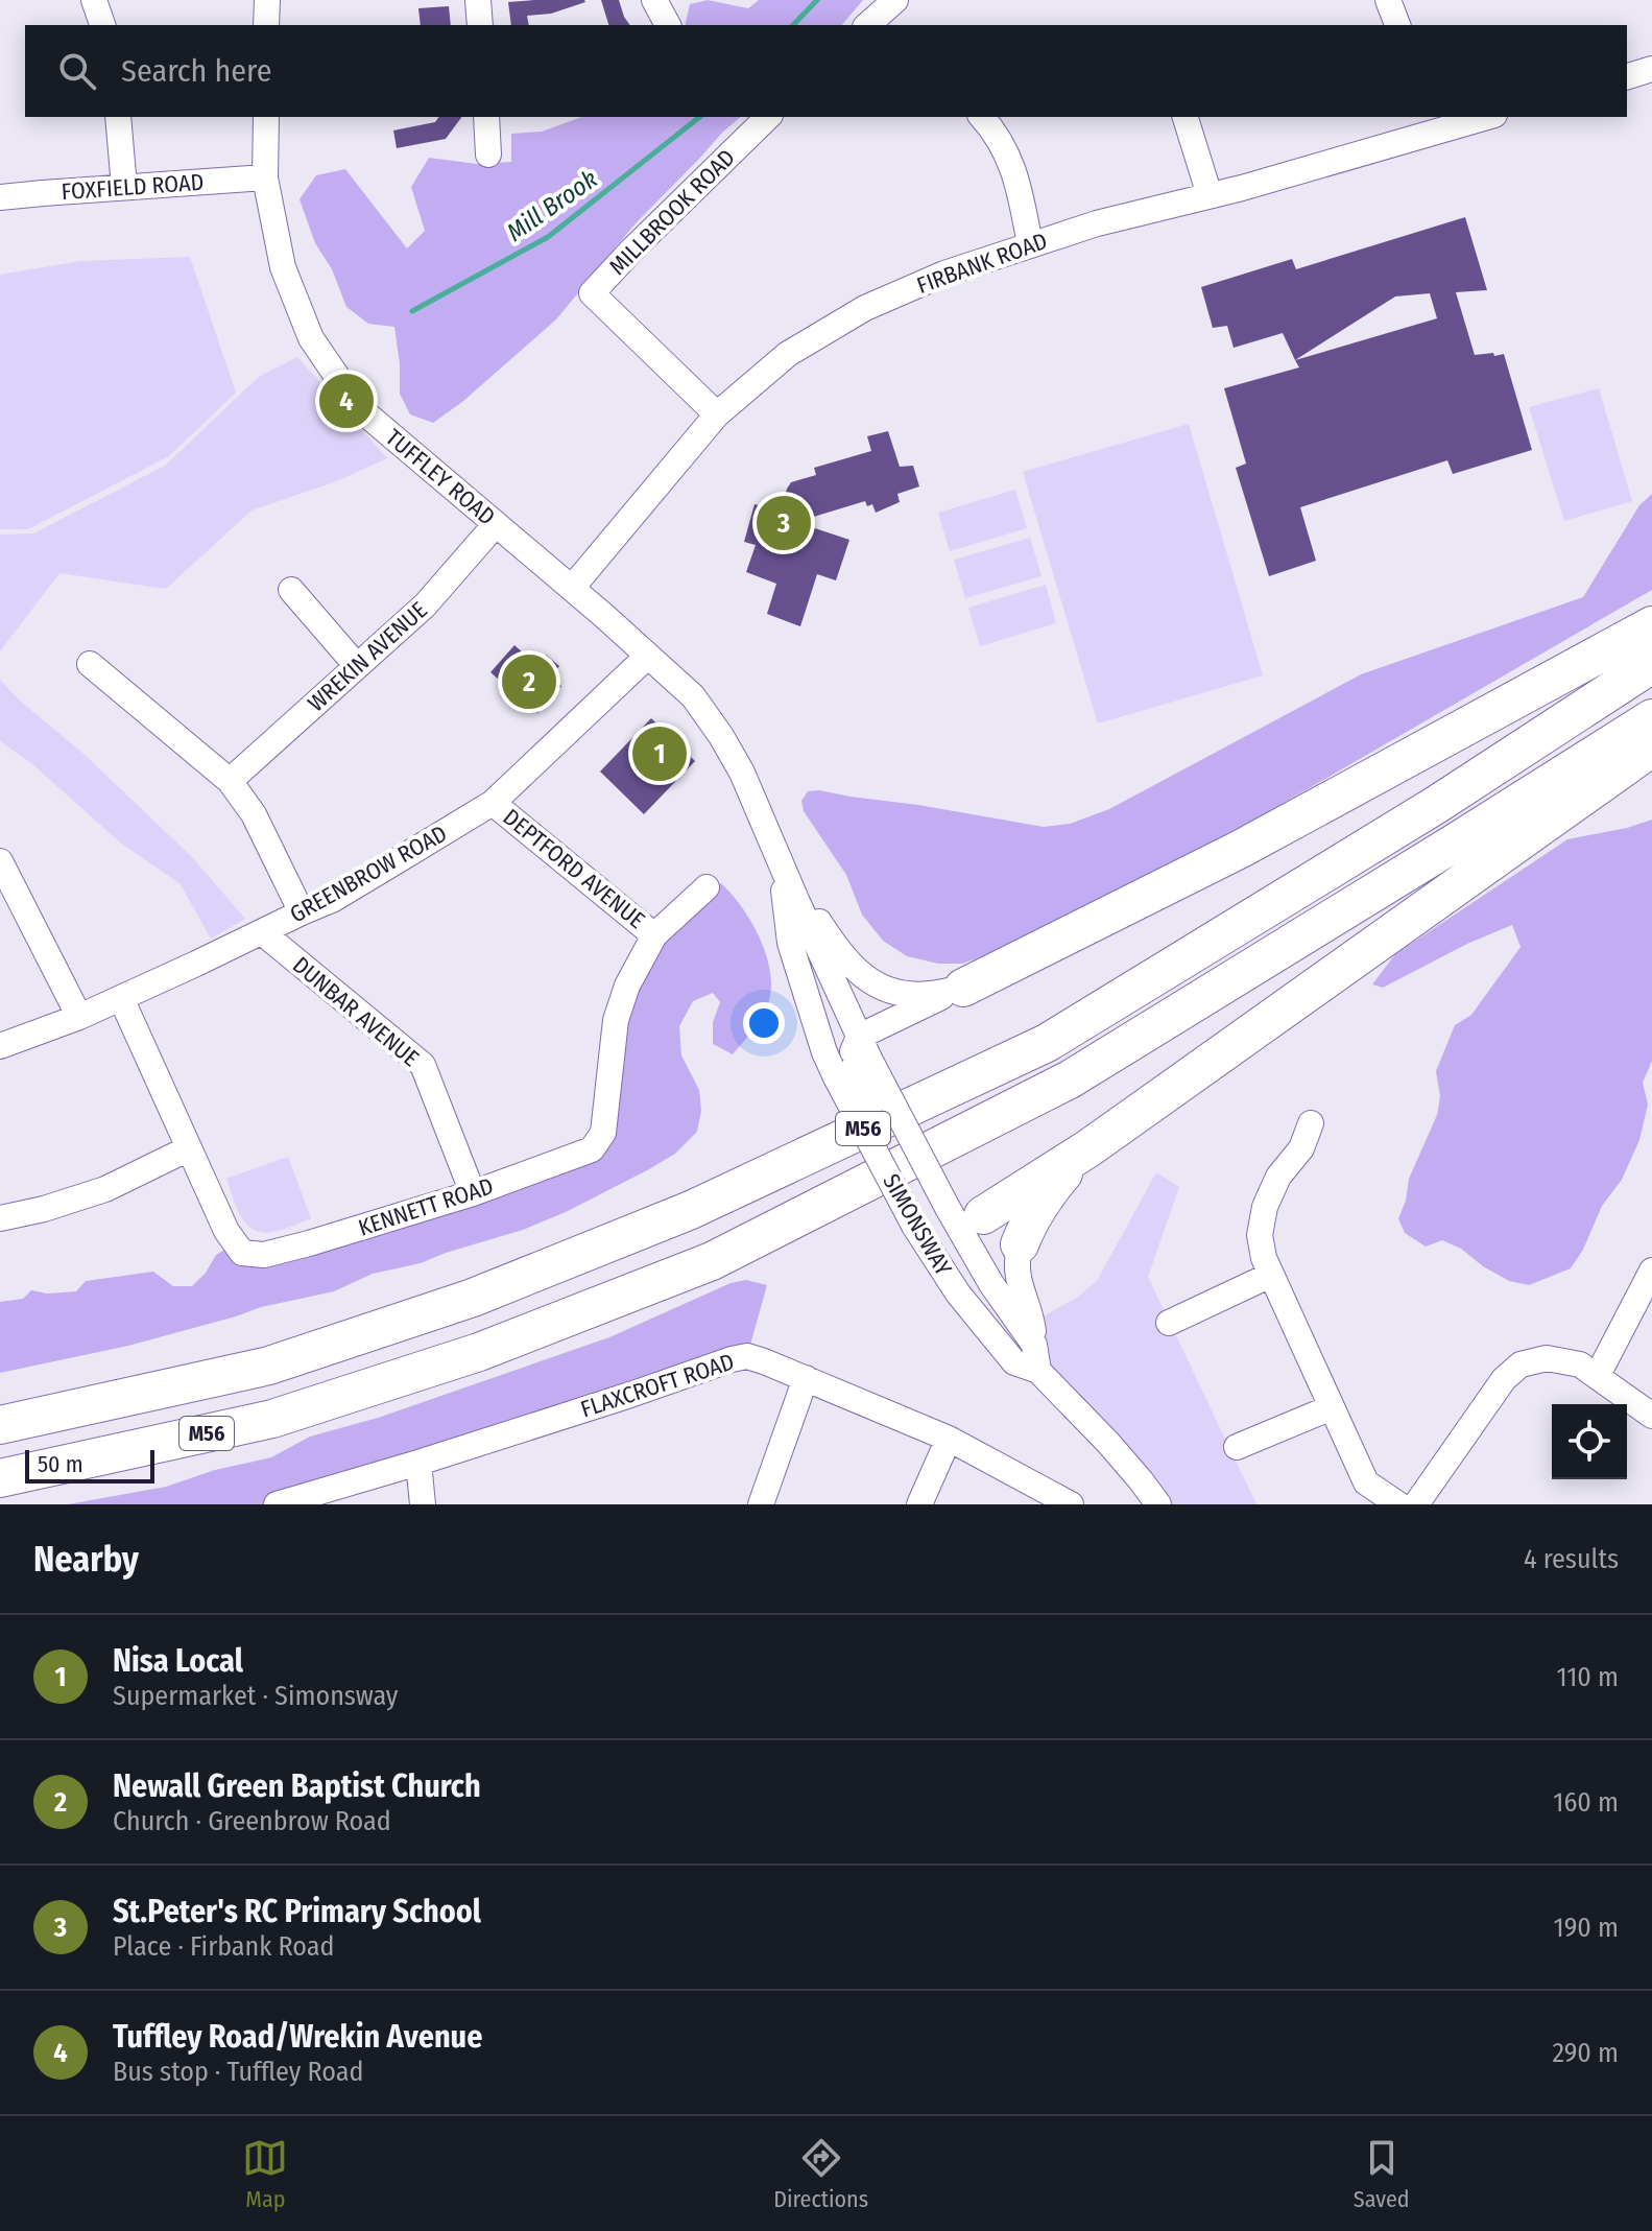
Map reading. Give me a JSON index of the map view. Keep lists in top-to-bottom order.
{
  "streets": {
    "highway": ["M56"],
    "street": [
      "FOXFIELD ROAD",
      "MILLBROOK ROAD",
      "FIRBANK ROAD",
      "TUFFLEY ROAD",
      "WREKIN AVENUE",
      "DEPTFORD AVENUE",
      "GREENBROW ROAD",
      "DUNBAR AVENUE",
      "KENNETT ROAD",
      "SIMONSWAY",
      "FLAXCROFT ROAD"
    ]
  },
  "crossings": [
    ["FOXFIELD ROAD", "TUFFLEY ROAD"],
    ["MILLBROOK ROAD", "FIRBANK ROAD"],
    ["FIRBANK ROAD", "TUFFLEY ROAD"],
    ["FIRBANK ROAD", "SIMONSWAY"],
    ["TUFFLEY ROAD", "WREKIN AVENUE"],
    ["TUFFLEY ROAD", "SIMONSWAY"],
    ["DEPTFORD AVENUE", "GREENBROW ROAD"],
    ["DEPTFORD AVENUE", "KENNETT ROAD"],
    ["GREENBROW ROAD", "DUNBAR AVENUE"],
    ["GREENBROW ROAD", "KENNETT ROAD"],
    ["GREENBROW ROAD", "SIMONSWAY"],
    ["DUNBAR AVENUE", "KENNETT ROAD"]
  ],
  "water": ["Mill Brook"],
  "scale_bar": "50 m",
  "page": {
    "search": "Search here",
    "pins": [
      "4",
      "3",
      "2",
      "1"
    ],
    "scale": "50 m",
    "heading": ["Nearby", "4 results"],
    "list": [
      {
        "mark": "1",
        "name": "Nisa Local",
        "note": "Supermarket · Simonsway",
        "value": "110 m"
      },
      {
        "mark": "2",
        "name": "Newall Green Baptist Church",
        "note": "Church · Greenbrow Road",
        "value": "160 m"
      },
      {
        "mark": "3",
        "name": "St.Peter's RC Primary School",
        "note": "Place · Firbank Road",
        "value": "190 m"
      },
      {
        "mark": "4",
        "name": "Tuffley Road/Wrekin Avenue",
        "note": "Bus stop · Tuffley Road",
        "value": "290 m"
      }
    ],
    "nav": ["Map", "Directions", "Saved"]
  }
}
